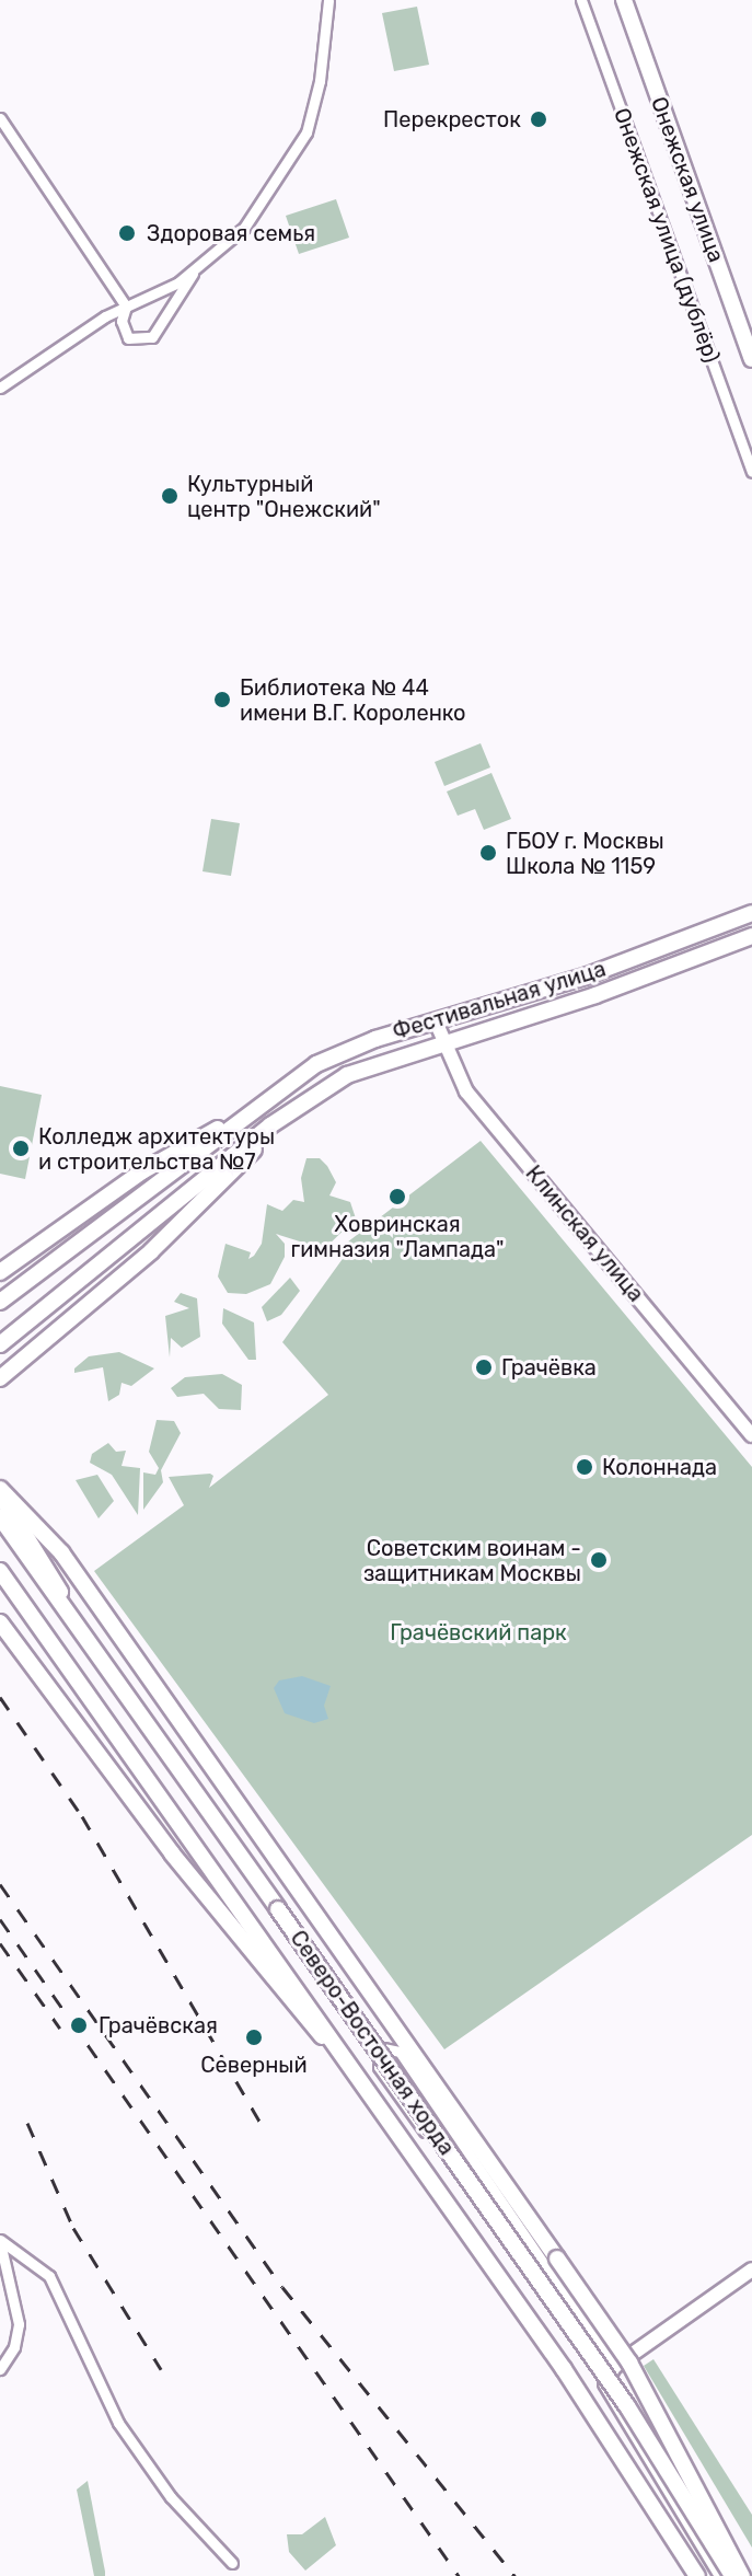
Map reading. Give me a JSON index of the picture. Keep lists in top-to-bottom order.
{
  "streets": {
    "main road": ["Онежская улица", "Фестивальная улица", "Северо-Восточная хорда"],
    "street": ["Онежская улица (дублёр)", "Клинская улица"]
  },
  "crossings": [
    ["Фестивальная улица", "Клинская улица"]
  ],
  "parks": ["Грачёвский парк"],
  "places": [
    "Перекресток",
    "Здоровая семья",
    "Культурный центр \"Онежский\"",
    "Библиотека № 44 имени В.Г. Короленко",
    "ГБОУ г. Москвы Школа № 1159",
    "Колледж архитектуры и строительства №7",
    "Ховринская гимназия \"Лампада\"",
    "Грачёвка",
    "Колоннада",
    "Советским воинам - защитникам Москвы",
    "Грачёвская",
    "Северный"
  ]
}
